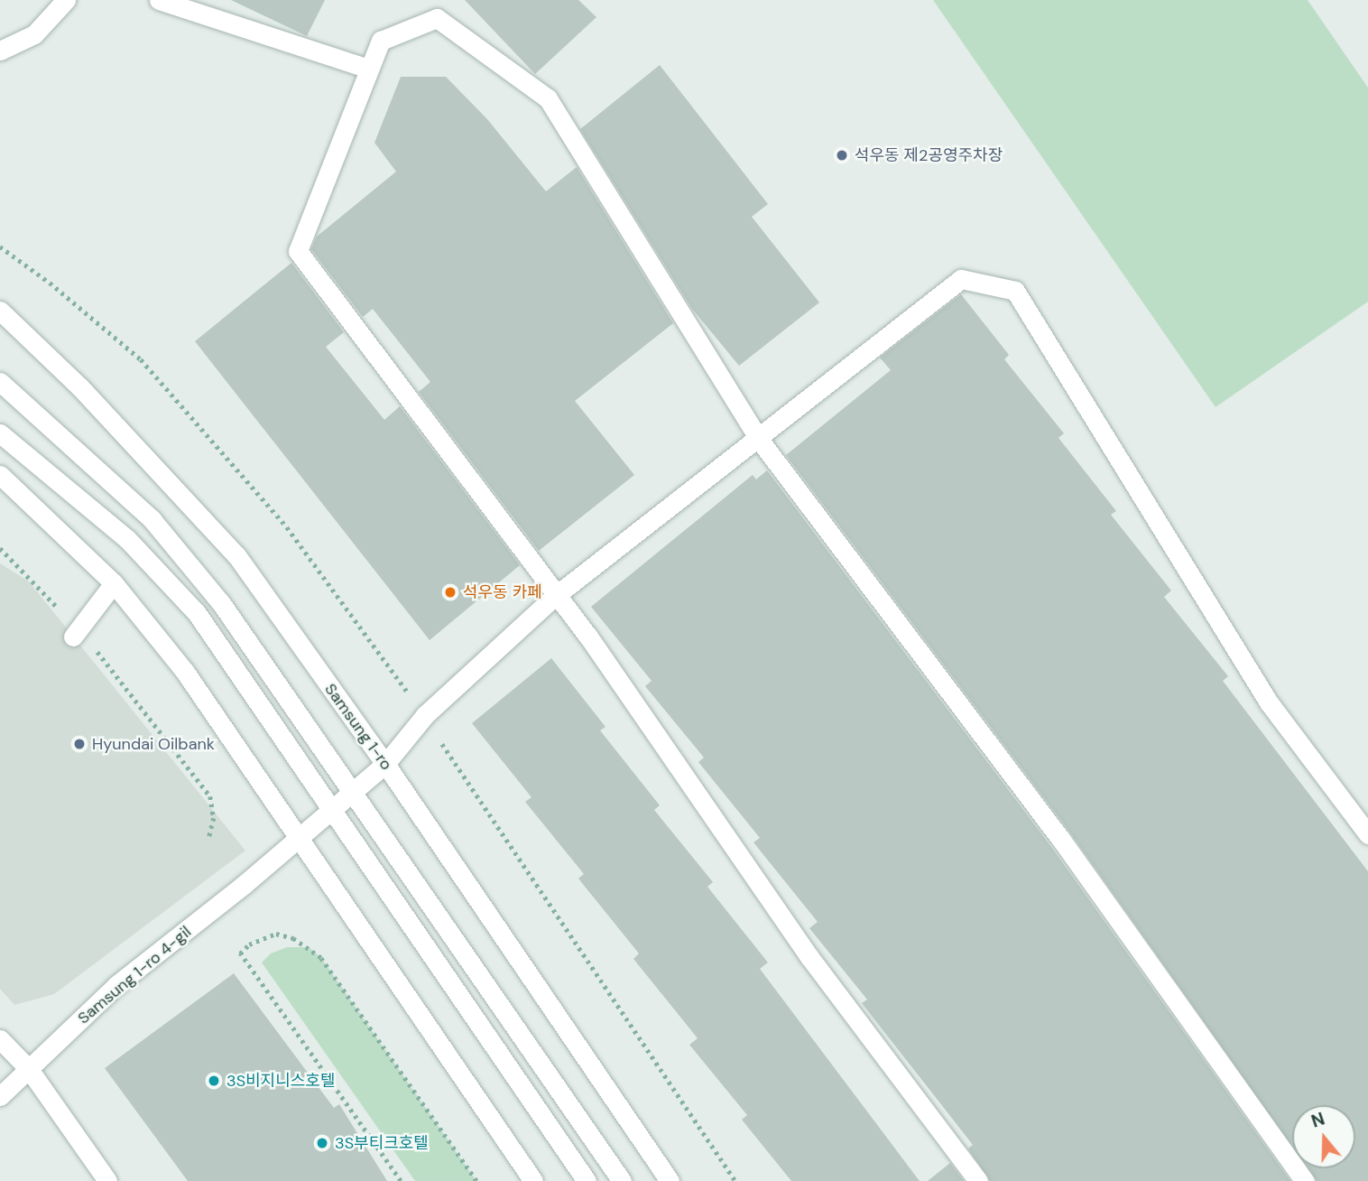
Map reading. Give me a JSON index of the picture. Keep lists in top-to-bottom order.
{
  "streets": {
    "street": ["Samsung 1-ro", "Samsung 1-ro 4-gil"]
  },
  "crossings": [
    ["Samsung 1-ro", "Samsung 1-ro 4-gil"]
  ],
  "places": [
    "석우동 제2공영주차장",
    "석우동 카페",
    "Hyundai Oilbank",
    "3S비지니스호텔",
    "3S부티크호텔"
  ],
  "north": "top"
}
